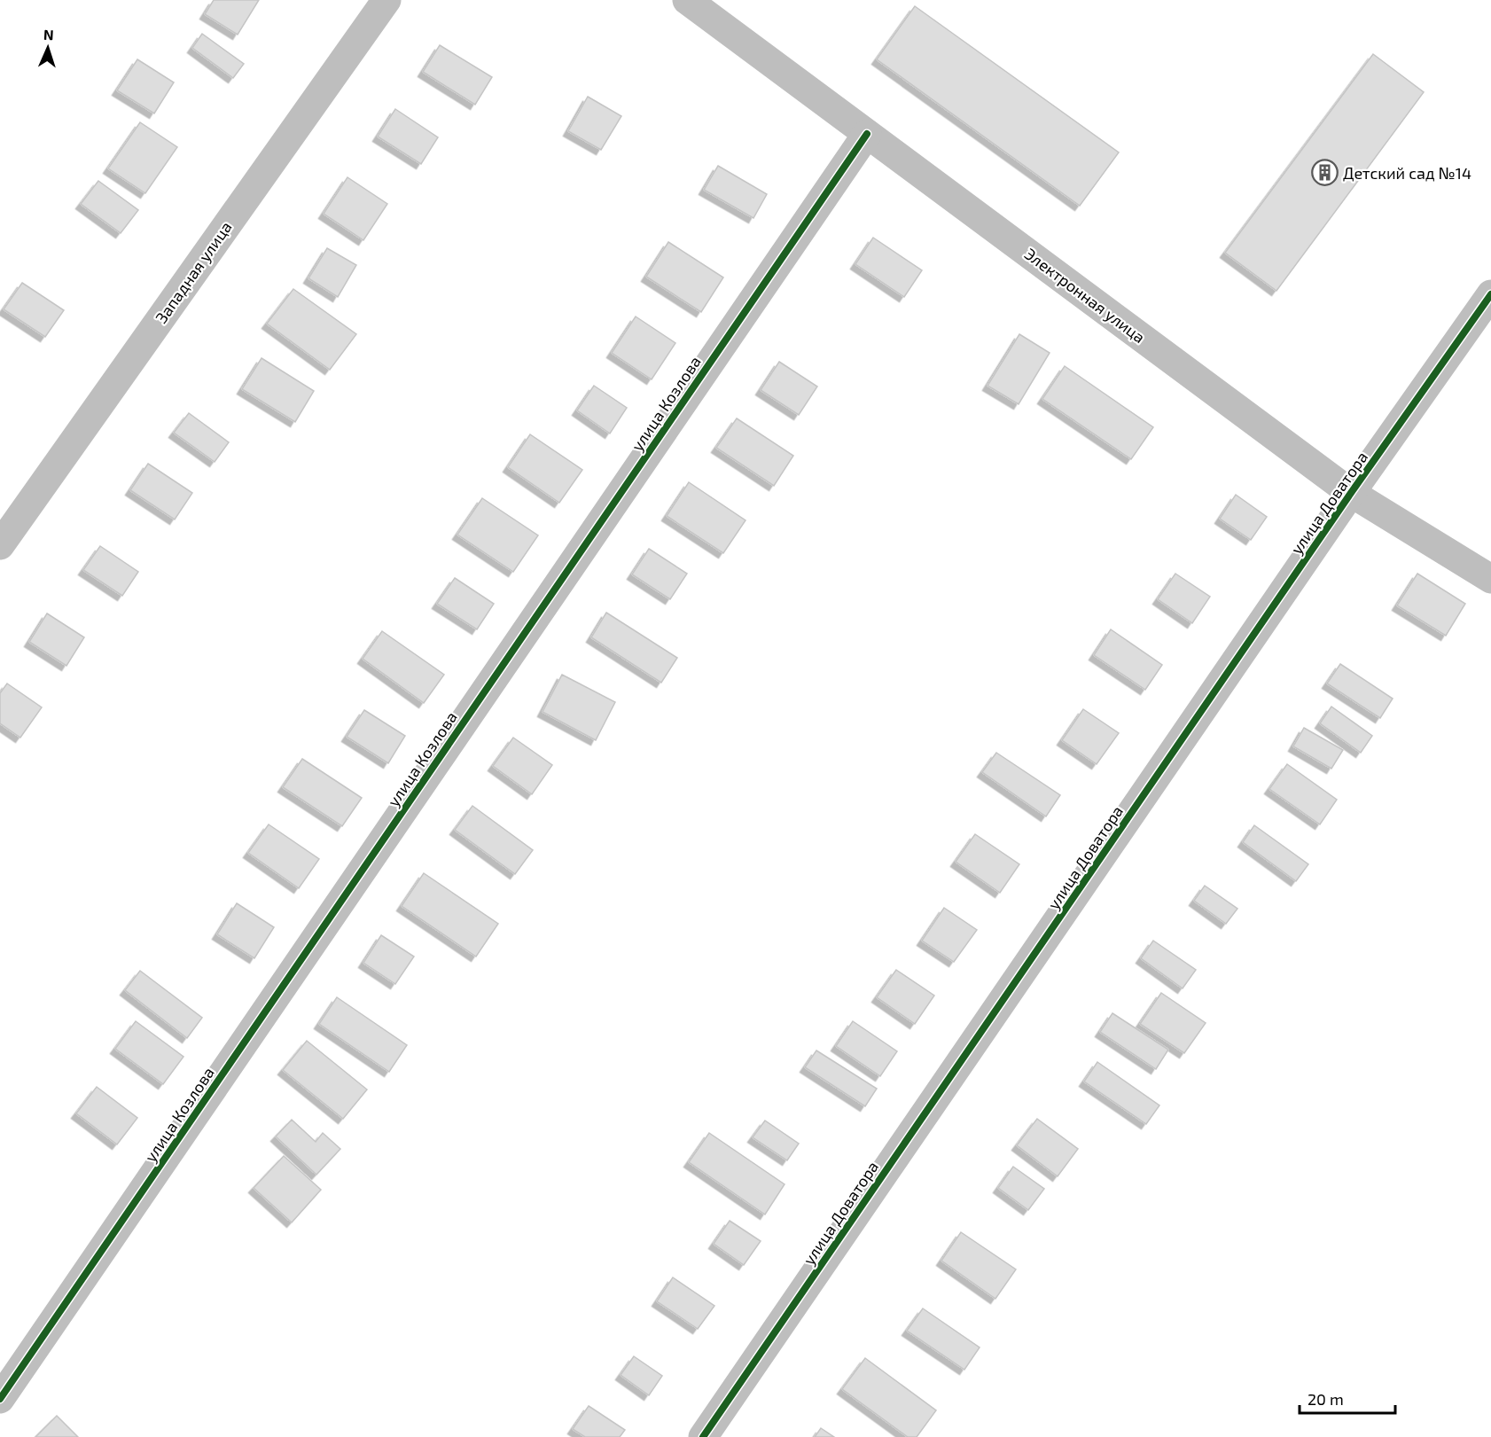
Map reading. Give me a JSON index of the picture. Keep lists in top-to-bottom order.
{
  "streets": {
    "street": [
      "Западная улица",
      "Электронная улица",
      "улица Козлова",
      "улица Доватора"
    ]
  },
  "crossings": [
    ["Электронная улица", "улица Козлова"],
    ["Электронная улица", "улица Доватора"]
  ],
  "places": {
    "building": ["Детский сад №14"]
  },
  "scale_bar": "20 m",
  "north": "top"
}
